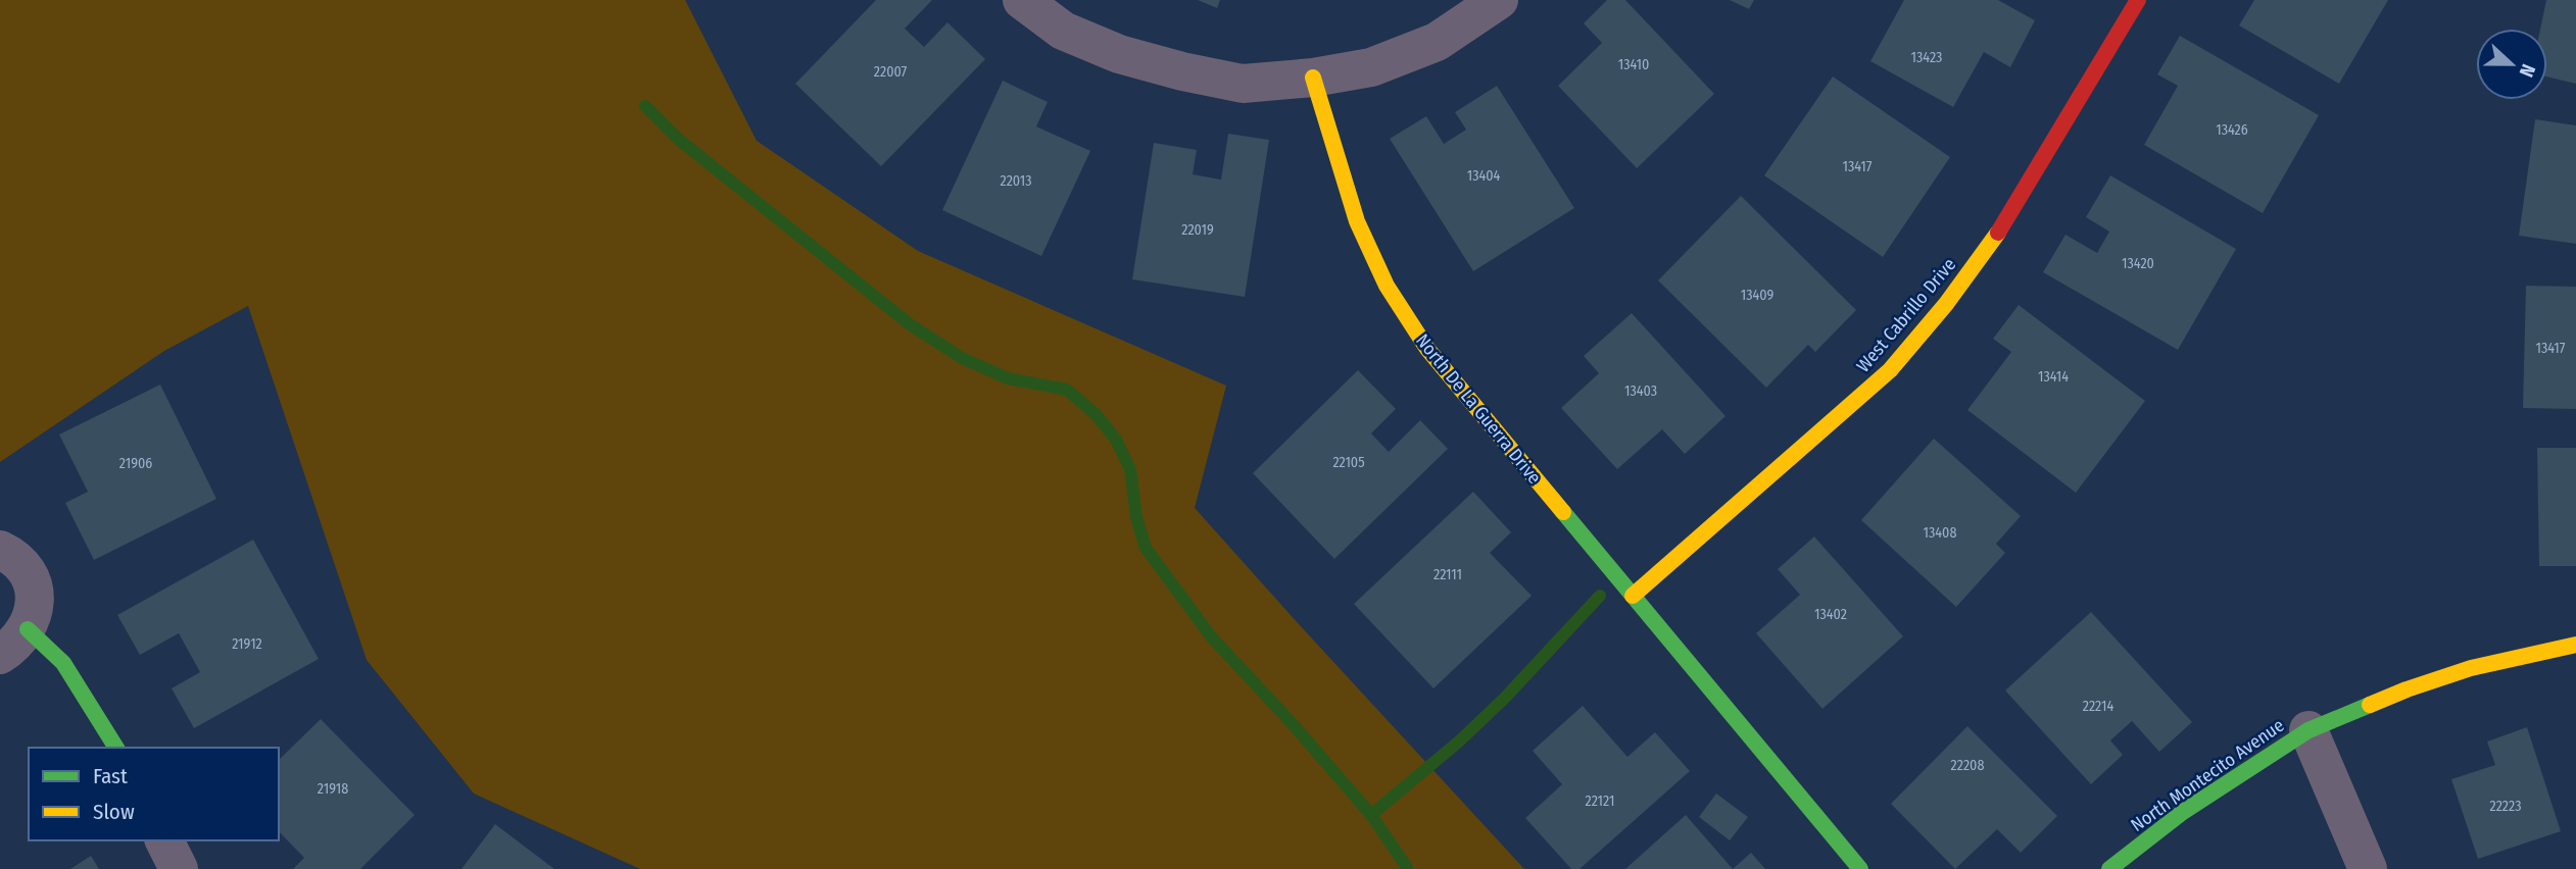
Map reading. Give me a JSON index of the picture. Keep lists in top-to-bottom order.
{
  "streets": {
    "street": ["West Cabrillo Drive", "North De La Guerra Drive", "North Montecito Avenue"]
  },
  "crossings": [
    ["West Cabrillo Drive", "North De La Guerra Drive"]
  ],
  "house_numbers": [
    "13423",
    "13410",
    "22007",
    "13426",
    "13417",
    "13404",
    "22013",
    "22019",
    "13420",
    "13409",
    "13417",
    "13414",
    "13403",
    "22105",
    "21906",
    "13408",
    "22111",
    "13402",
    "21912",
    "22214",
    "22208",
    "21918",
    "22121",
    "22223"
  ],
  "legend": ["Fast", "Slow"],
  "north": "right"
}
